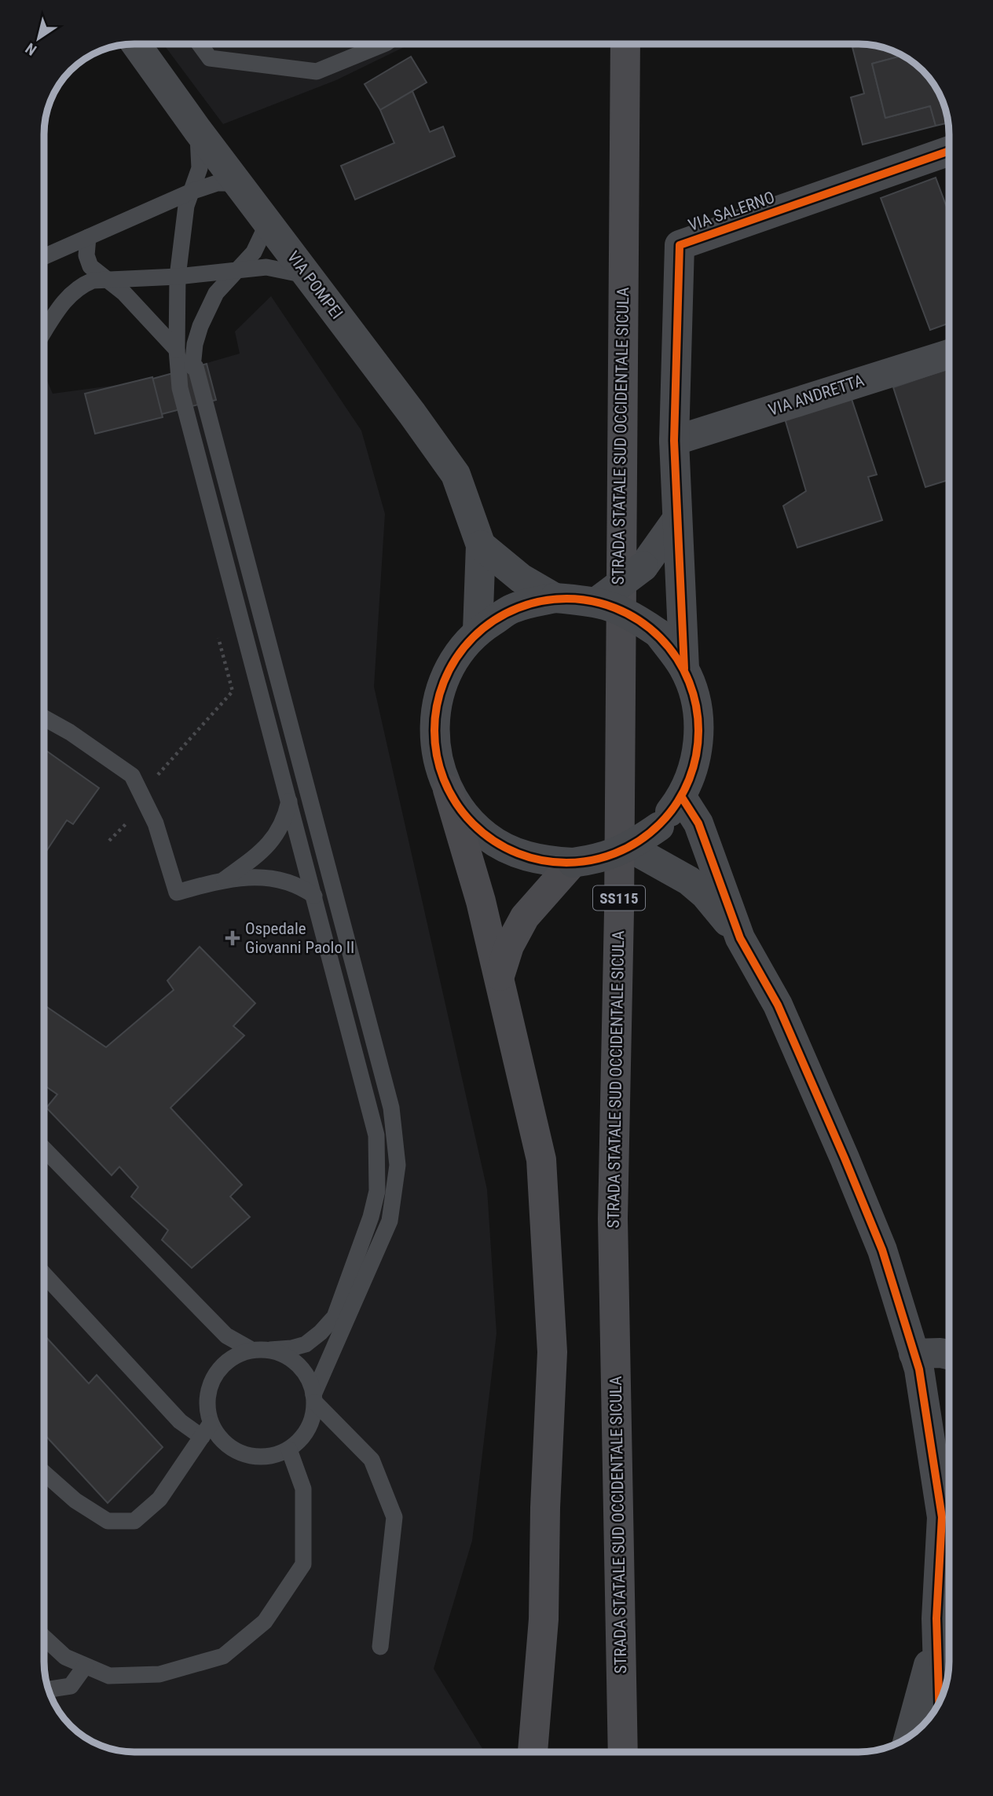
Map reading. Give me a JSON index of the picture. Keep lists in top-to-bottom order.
{
  "streets": {
    "main road": ["STRADA STATALE SUD OCCIDENTALE SICULA", "SS115"],
    "street": ["VIA SALERNO", "VIA POMPEI", "VIA ANDRETTA"]
  },
  "crossings": [
    ["VIA SALERNO", "VIA ANDRETTA"]
  ],
  "places": {
    "health": ["Ospedale Giovanni Paolo II"]
  },
  "north": "bottom left"
}
